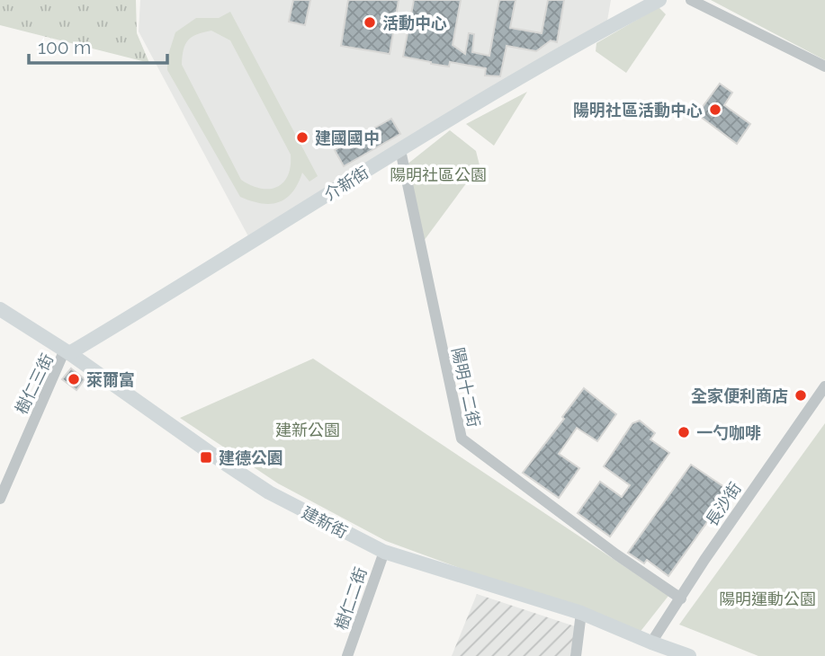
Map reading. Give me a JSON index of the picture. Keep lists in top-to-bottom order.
{
  "streets": {
    "street": [
      "介新街",
      "樹仁三街",
      "陽明十二街",
      "長沙街",
      "建新街",
      "樹仁二街"
    ]
  },
  "crossings": [
    ["介新街", "樹仁三街"],
    ["介新街", "陽明十二街"],
    ["介新街", "建新街"],
    ["樹仁三街", "建新街"],
    ["陽明十二街", "長沙街"],
    ["長沙街", "建新街"],
    ["建新街", "樹仁二街"]
  ],
  "parks": ["陽明社區公園", "建新公園", "陽明運動公園"],
  "places": {
    "other": [
      "活動中心",
      "陽明社區活動中心",
      "建國國中",
      "萊爾富",
      "全家便利商店",
      "一勺咖啡"
    ],
    "transit": ["建德公園"]
  },
  "scale_bar": "100 m"
}
